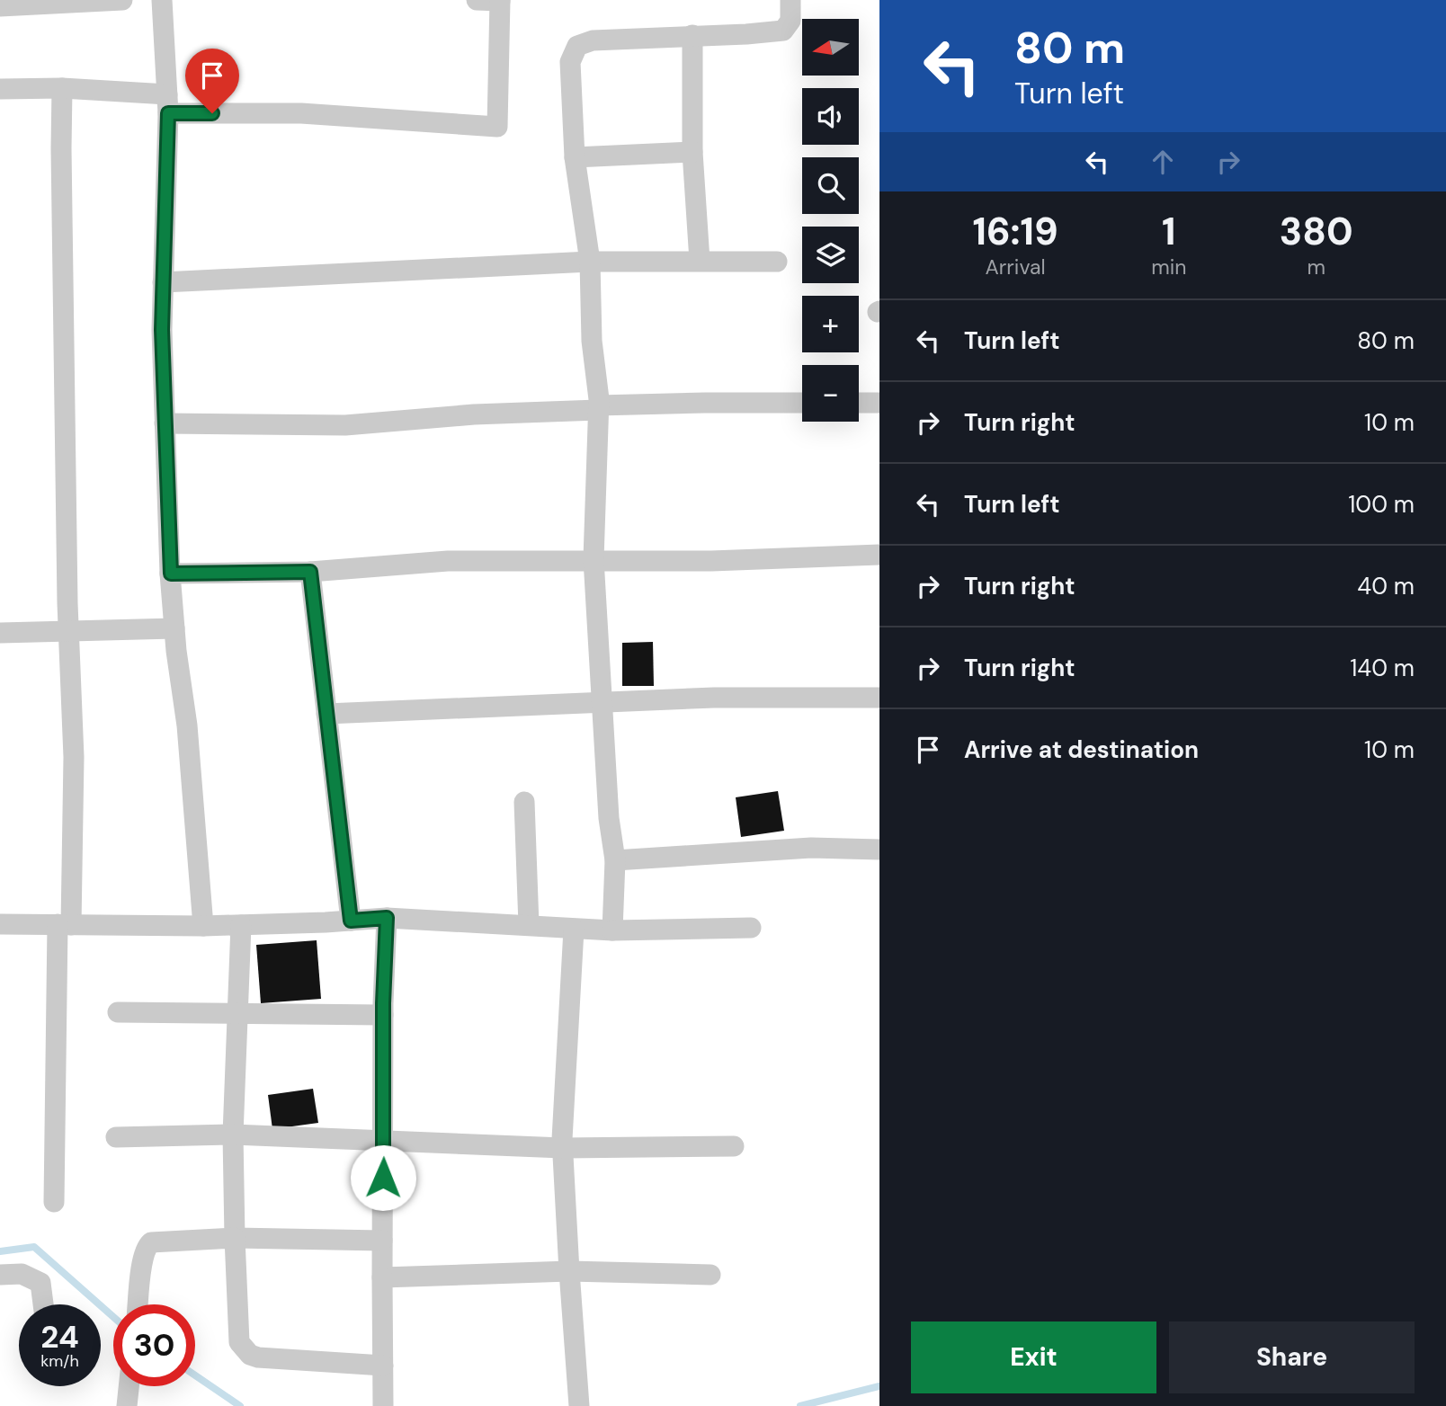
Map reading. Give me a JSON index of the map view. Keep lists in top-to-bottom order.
{
  "north": "left",
  "page": {
    "turn": ["80 m", "Turn left"],
    "map_buttons": ["+", "−"],
    "eta": [
      "16:19",
      "Arrival",
      "1",
      "min",
      "380",
      "m"
    ],
    "list": [
      {
        "name": "Turn left",
        "value": "80 m"
      },
      {
        "name": "Turn right",
        "value": "10 m"
      },
      {
        "name": "Turn left",
        "value": "100 m"
      },
      {
        "name": "Turn right",
        "value": "40 m"
      },
      {
        "name": "Turn right",
        "value": "140 m"
      },
      {
        "name": "Arrive at destination",
        "value": "10 m"
      }
    ],
    "speed": "24 km/h",
    "limit": "30",
    "buttons": ["Exit", "Share"]
  }
}
